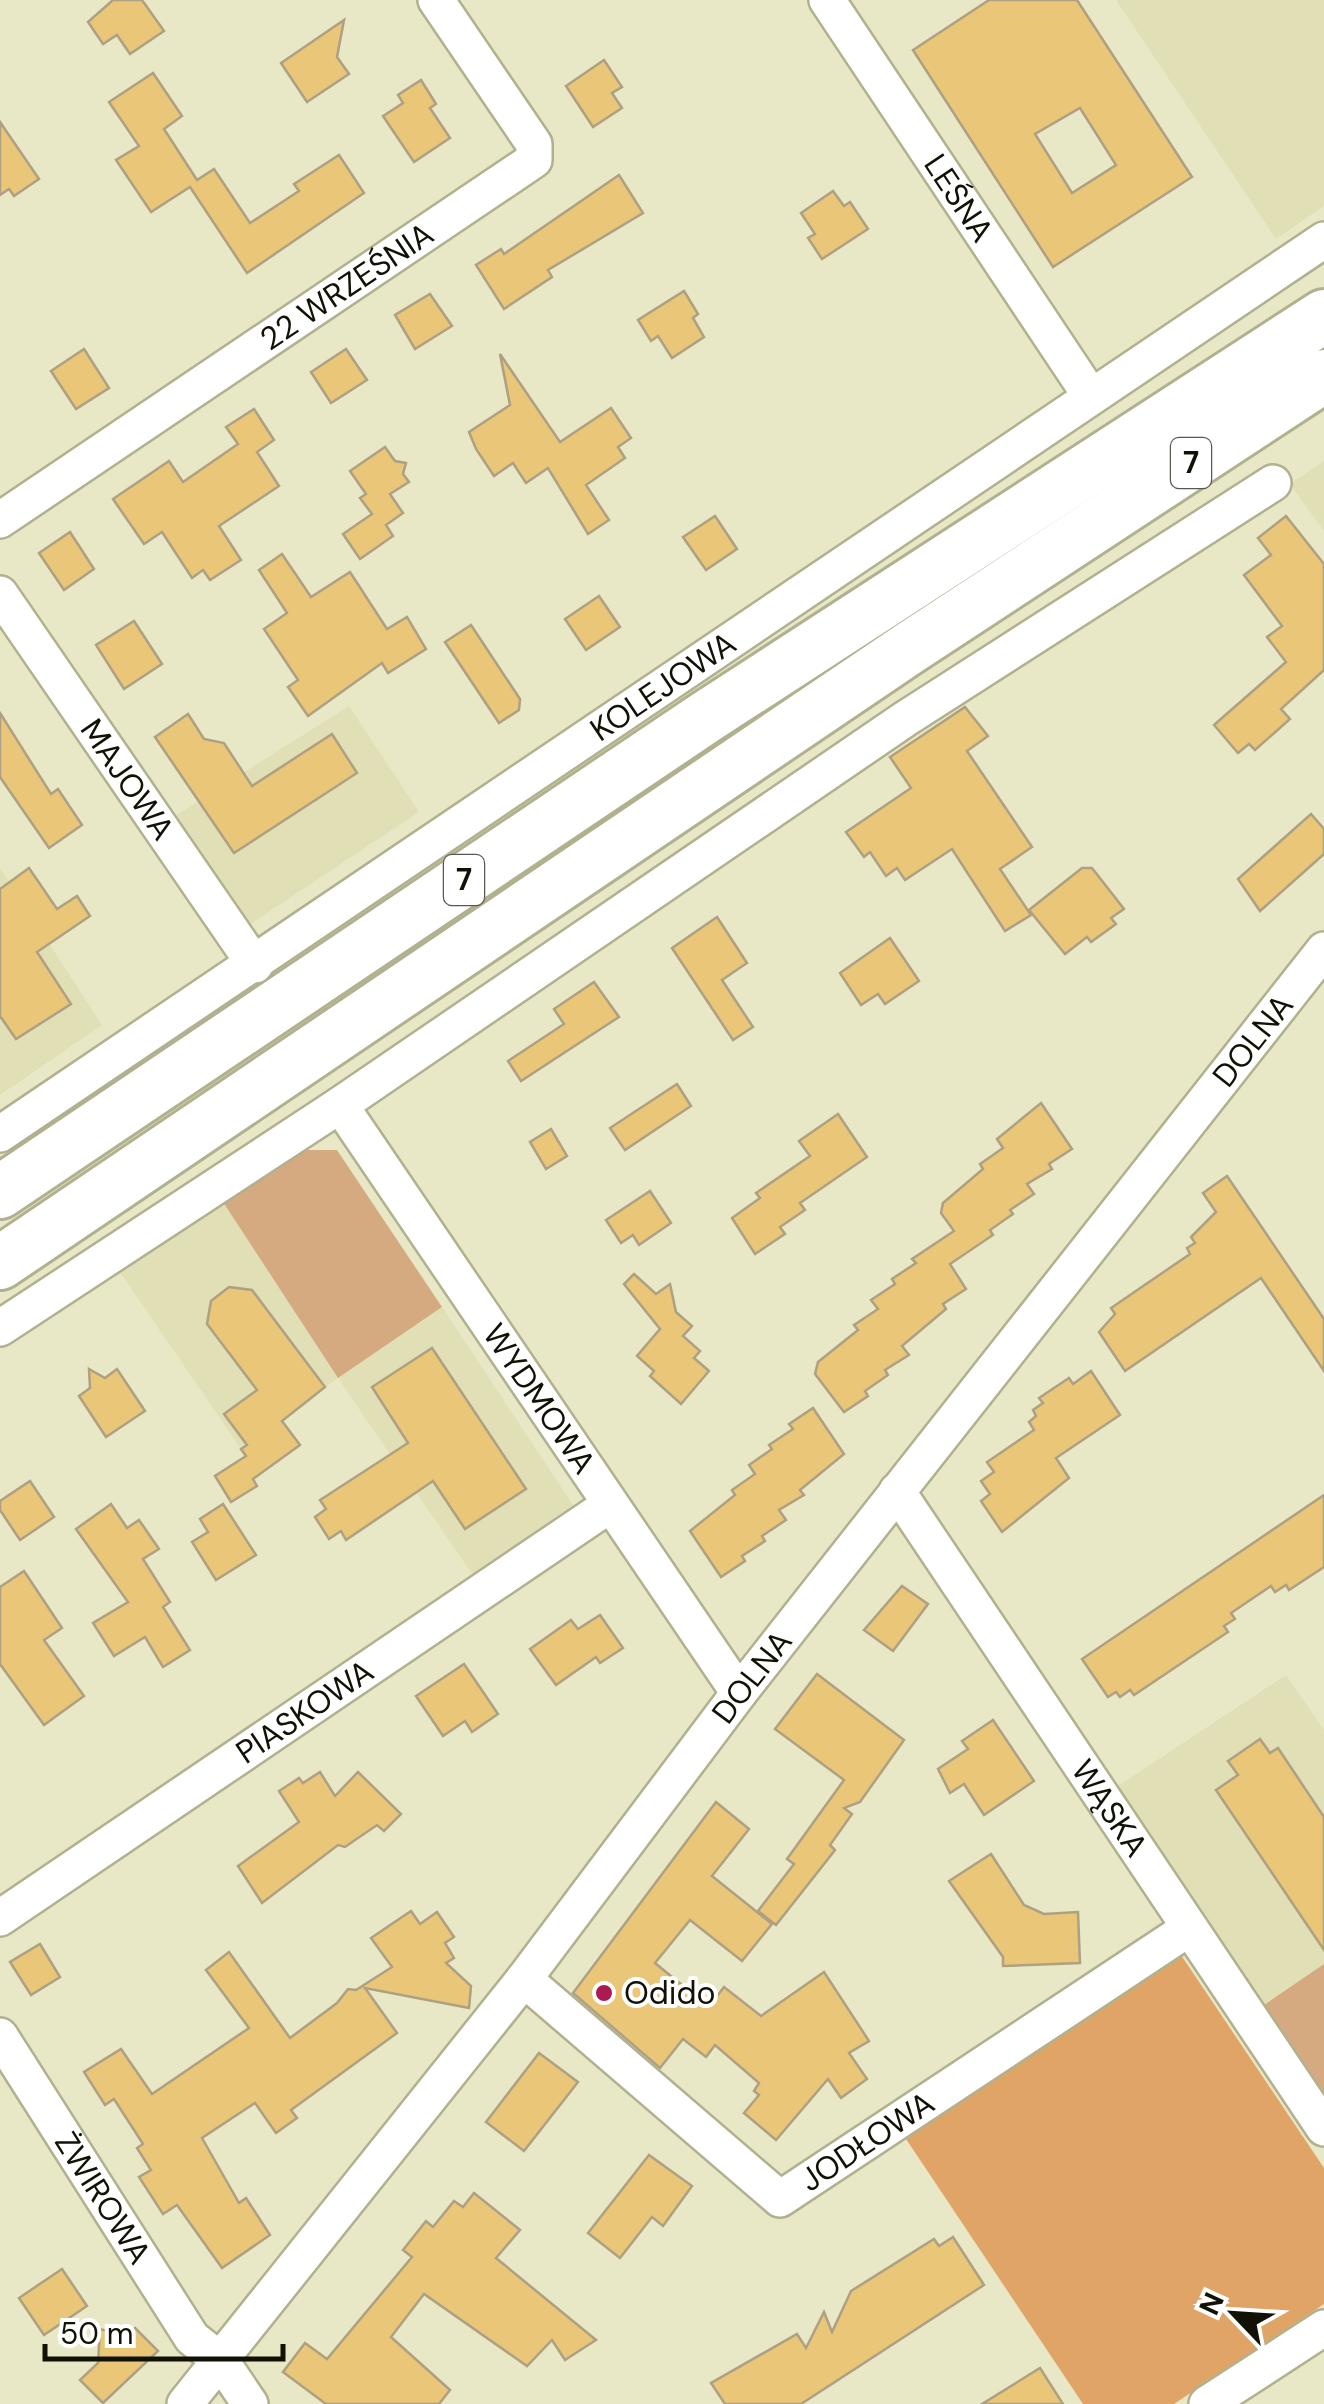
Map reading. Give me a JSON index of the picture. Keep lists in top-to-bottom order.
{
  "streets": {
    "highway": ["7", "KOLEJOWA"],
    "street": [
      "LEŚNA",
      "22 WRZEŚNIA",
      "MAJOWA",
      "DOLNA",
      "WYDMOWA",
      "PIASKOWA",
      "WĄSKA",
      "JODŁOWA",
      "ŻWIROWA"
    ]
  },
  "crossings": [
    ["LEŚNA", "KOLEJOWA"],
    ["KOLEJOWA", "MAJOWA"],
    ["DOLNA", "WYDMOWA"],
    ["DOLNA", "WĄSKA"],
    ["DOLNA", "JODŁOWA"],
    ["DOLNA", "ŻWIROWA"],
    ["WYDMOWA", "PIASKOWA"],
    ["WĄSKA", "JODŁOWA"]
  ],
  "places": ["Odido"],
  "scale_bar": "50 m",
  "north": "top left"
}
